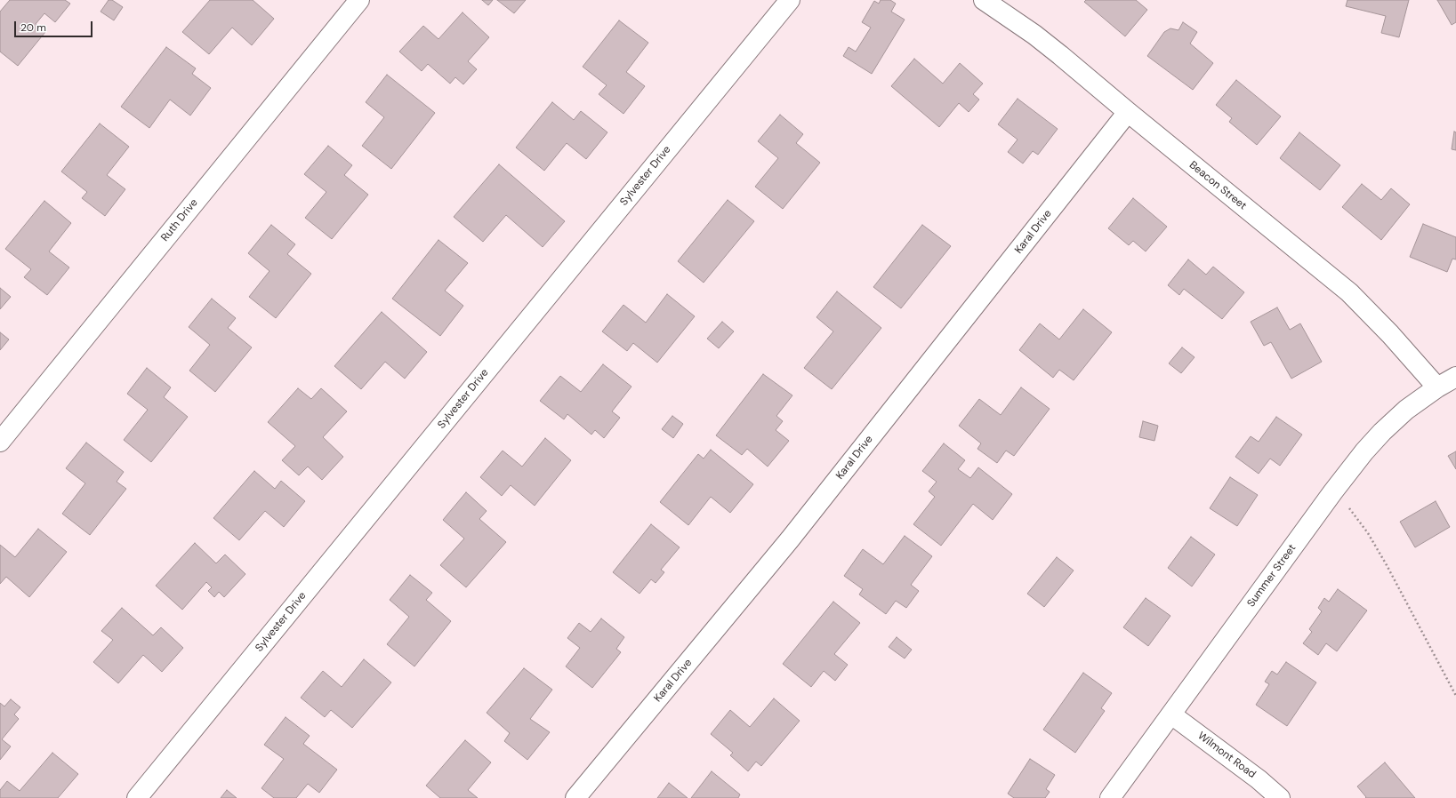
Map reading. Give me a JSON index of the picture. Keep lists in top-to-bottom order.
{
  "streets": {
    "street": [
      "Sylvester Drive",
      "Beacon Street",
      "Ruth Drive",
      "Karal Drive",
      "Summer Street",
      "Wilmont Road"
    ]
  },
  "crossings": [
    ["Beacon Street", "Karal Drive"],
    ["Beacon Street", "Summer Street"],
    ["Summer Street", "Wilmont Road"]
  ],
  "scale_bar": "20 m"
}
